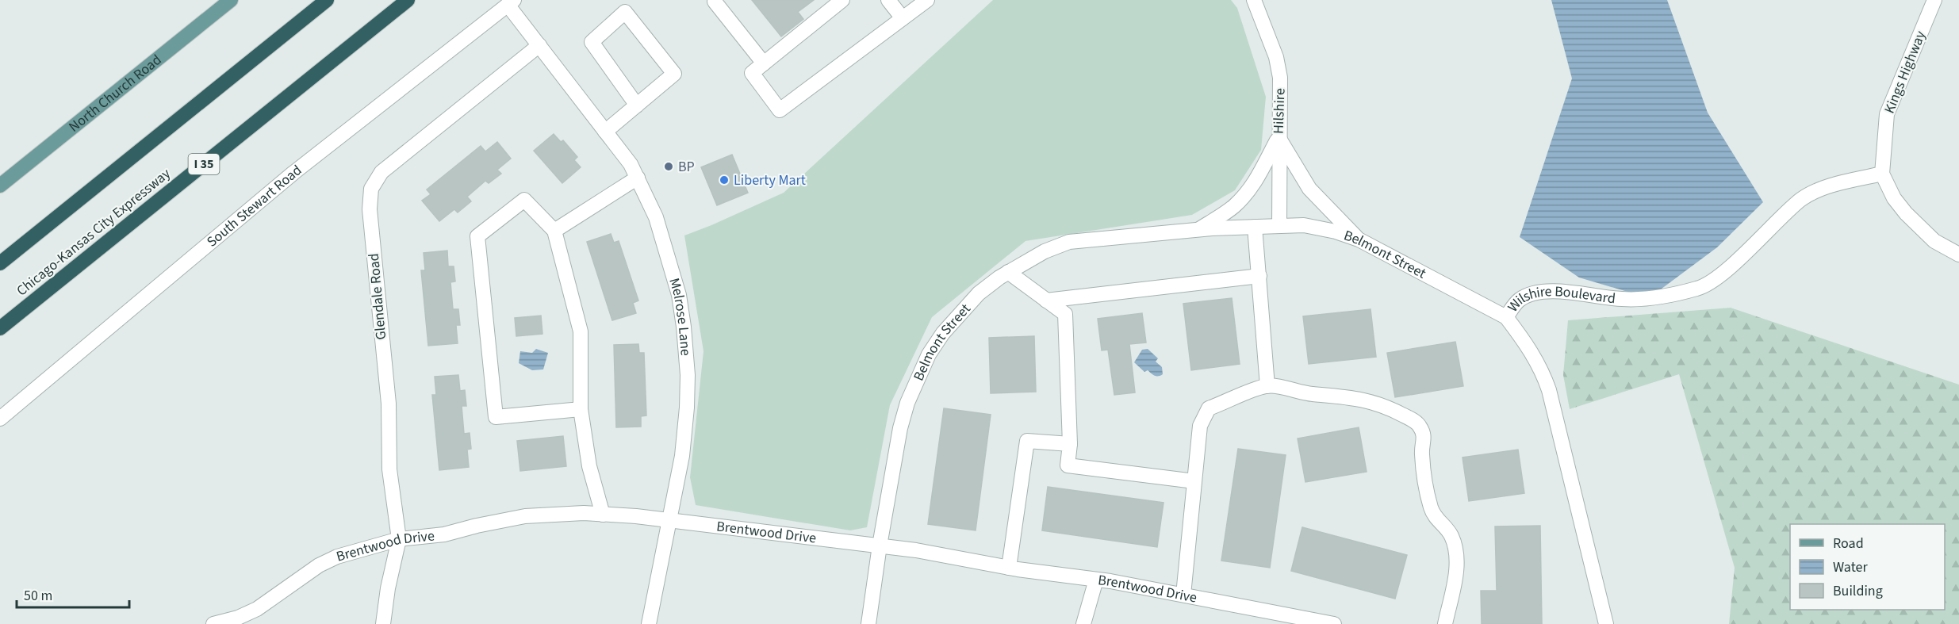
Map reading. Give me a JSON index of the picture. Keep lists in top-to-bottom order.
{
  "streets": {
    "highway": ["I 35", "Chicago-Kansas City Expressway"],
    "main road": ["North Church Road"],
    "street": [
      "Kings Highway",
      "Hilshire",
      "South Stewart Road",
      "Belmont Street",
      "Glendale Road",
      "Wilshire Boulevard",
      "Melrose Lane",
      "Brentwood Drive"
    ]
  },
  "crossings": [
    ["Kings Highway", "Wilshire Boulevard"],
    ["Hilshire", "Belmont Street"],
    ["South Stewart Road", "Melrose Lane"],
    ["Belmont Street", "Wilshire Boulevard"],
    ["Belmont Street", "Brentwood Drive"],
    ["Glendale Road", "Melrose Lane"],
    ["Glendale Road", "Brentwood Drive"],
    ["Melrose Lane", "Brentwood Drive"]
  ],
  "places": ["BP", "Liberty Mart"],
  "legend": ["Road", "Water", "Building"],
  "scale_bar": "50 m"
}
